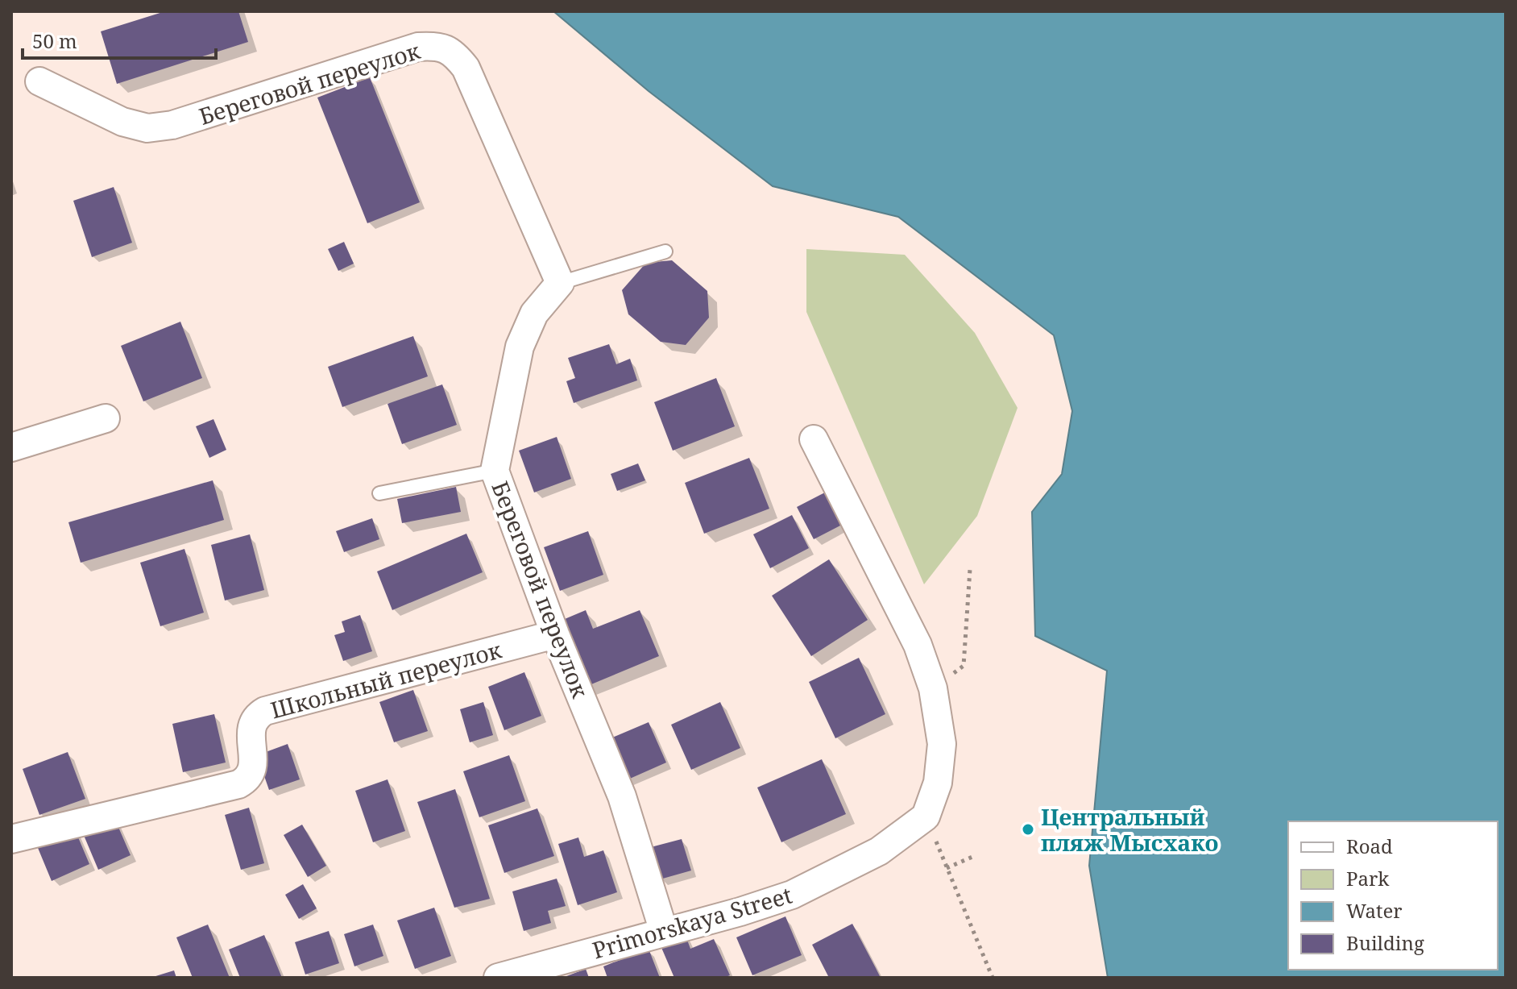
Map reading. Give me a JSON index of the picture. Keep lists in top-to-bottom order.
{
  "streets": {
    "street": ["Береговой переулок", "Школьный переулок", "Primorskaya Street"]
  },
  "crossings": [
    ["Береговой переулок", "Школьный переулок"],
    ["Береговой переулок", "Primorskaya Street"]
  ],
  "places": ["Центральный пляж Мысхако"],
  "legend": [
    "Road",
    "Park",
    "Water",
    "Building"
  ],
  "scale_bar": "50 m"
}
